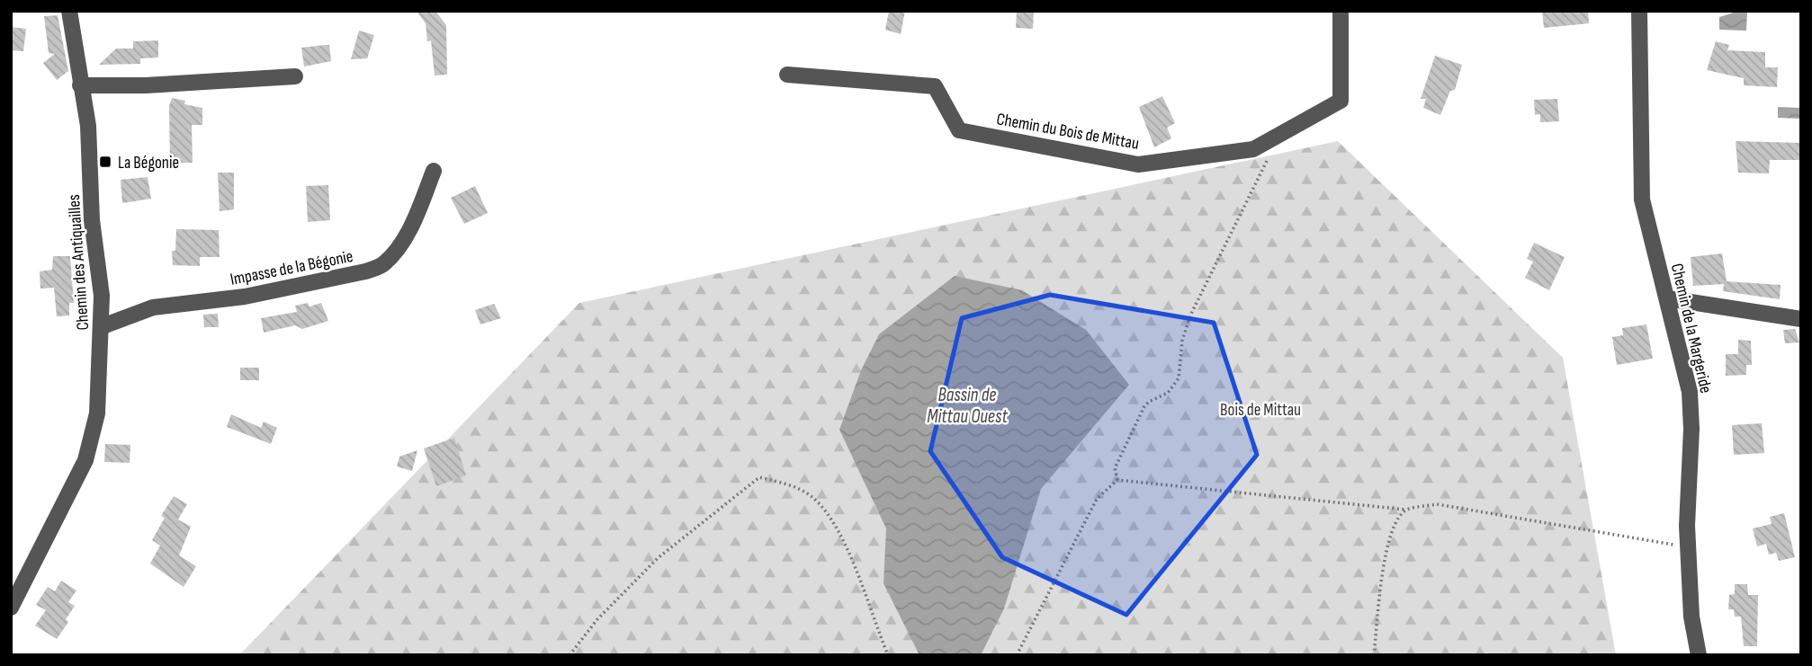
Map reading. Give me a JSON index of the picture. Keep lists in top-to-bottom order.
{
  "streets": {
    "street": [
      "Chemin du Bois de Mittau",
      "Chemin des Antiquailles",
      "Impasse de la Bégonie",
      "Chemin de la Margeride"
    ]
  },
  "crossings": [
    ["Chemin des Antiquailles", "Impasse de la Bégonie"]
  ],
  "water": ["Bassin de Mittau Ouest"],
  "parks": ["Bois de Mittau"],
  "places": {
    "transit": ["La Bégonie"]
  }
}
